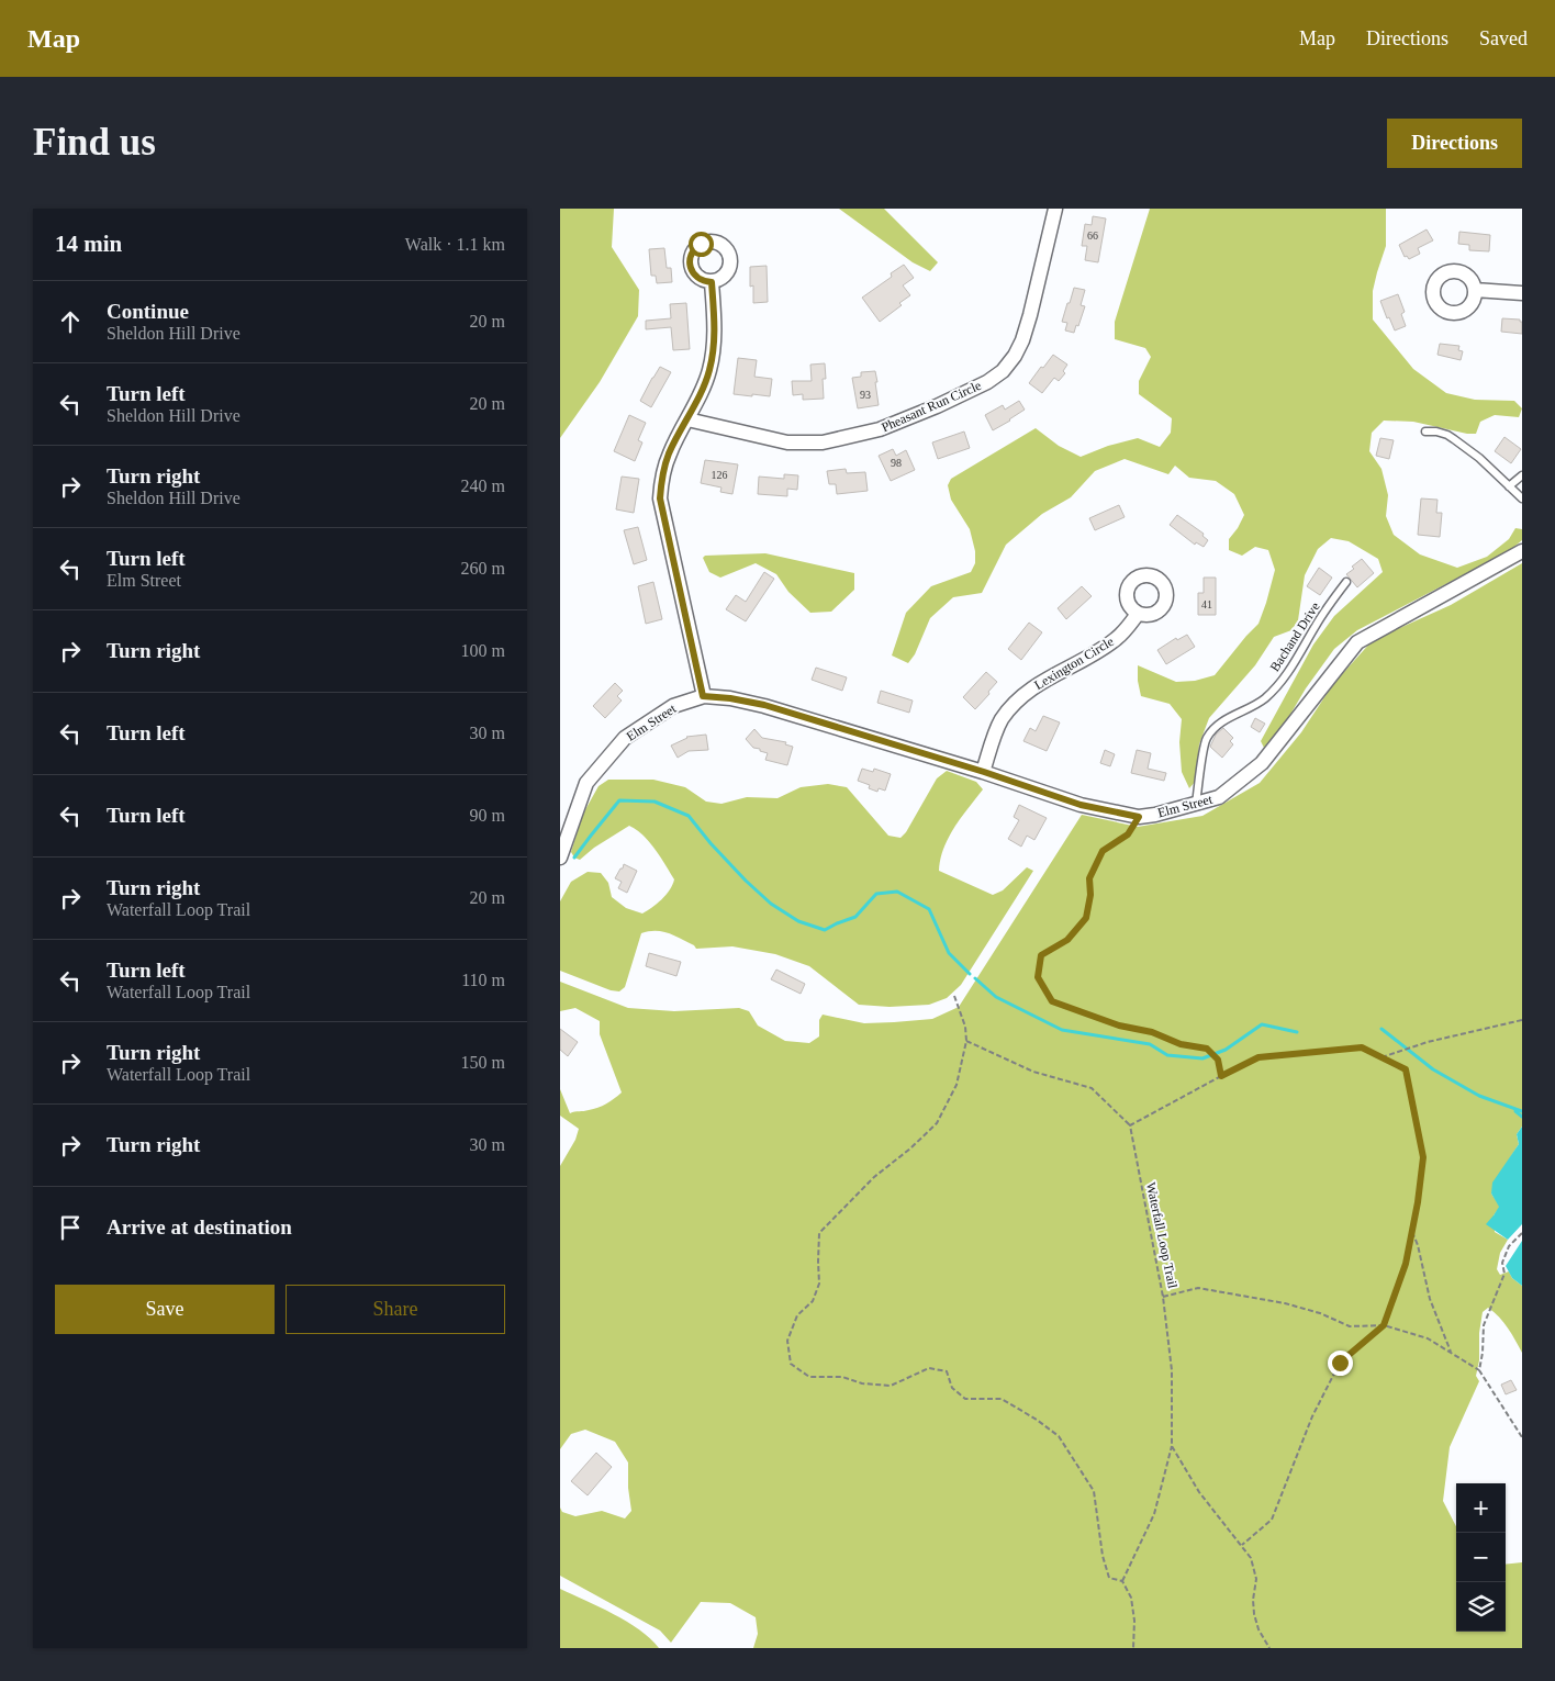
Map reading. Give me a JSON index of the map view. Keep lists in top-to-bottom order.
{
  "streets": {
    "street": ["Pheasant Run Circle", "Lexington Circle", "Elm Street"],
    "lane": ["Bachand Drive"],
    "path": ["Waterfall Loop Trail"]
  },
  "crossings": [
    ["Bachand Drive", "Elm Street"],
    ["Lexington Circle", "Elm Street"]
  ],
  "house_numbers": [
    "66",
    "93",
    "98",
    "126",
    "41"
  ],
  "page": {
    "header": "Map",
    "nav": ["Map", "Directions", "Saved"],
    "buttons": [
      "Directions",
      ["Save", "Share"]
    ],
    "title": "Find us",
    "heading": ["14 min", "Walk · 1.1 km"],
    "list": [
      ["Continue", "Sheldon Hill Drive", "20 m"],
      ["Turn left", "Sheldon Hill Drive", "20 m"],
      ["Turn right", "Sheldon Hill Drive", "240 m"],
      ["Turn left", "Elm Street", "260 m"],
      ["Turn right", "100 m"],
      ["Turn left", "30 m"],
      ["Turn left", "90 m"],
      ["Turn right", "Waterfall Loop Trail", "20 m"],
      ["Turn left", "Waterfall Loop Trail", "110 m"],
      ["Turn right", "Waterfall Loop Trail", "150 m"],
      ["Turn right", "30 m"],
      "Arrive at destination"
    ],
    "map_buttons": ["+", "−"]
  }
}
